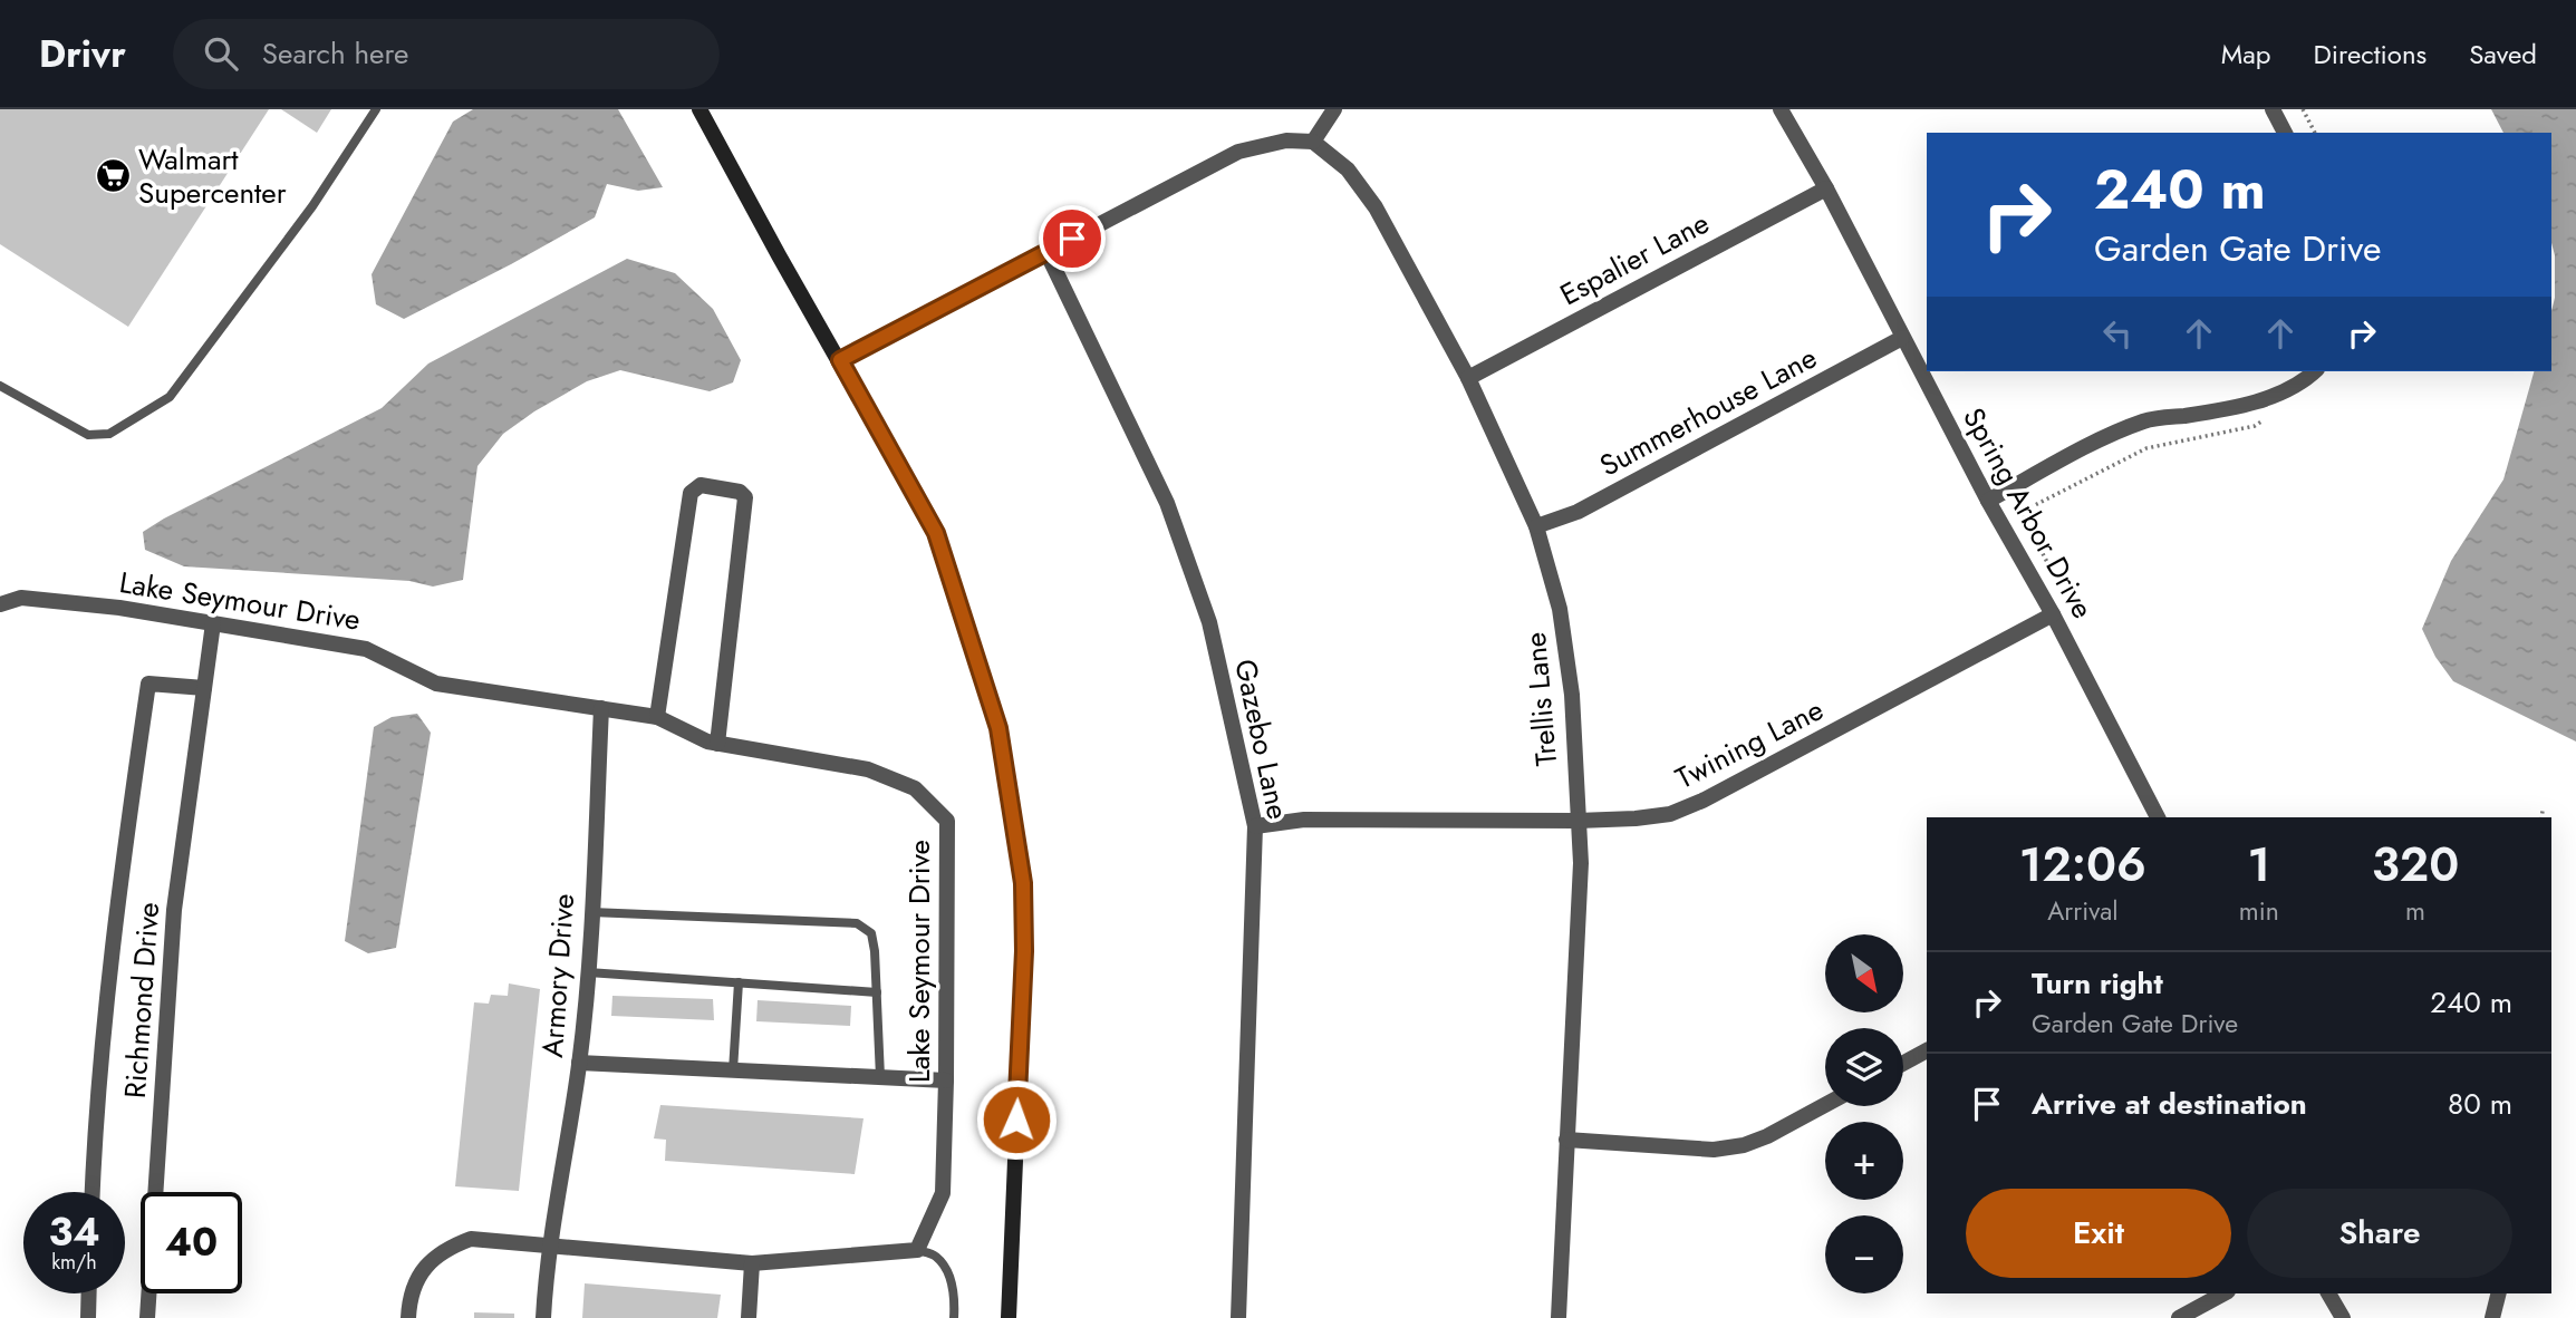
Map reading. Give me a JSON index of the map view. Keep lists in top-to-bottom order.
{
  "streets": {
    "street": [
      "Espalier Lane",
      "Summerhouse Lane",
      "Spring Arbor Drive",
      "Lake Seymour Drive",
      "Trellis Lane",
      "Gazebo Lane",
      "Twining Lane",
      "Armory Drive",
      "Richmond Drive"
    ]
  },
  "crossings": [
    ["Espalier Lane", "Spring Arbor Drive"],
    ["Espalier Lane", "Trellis Lane"],
    ["Summerhouse Lane", "Spring Arbor Drive"],
    ["Summerhouse Lane", "Trellis Lane"],
    ["Spring Arbor Drive", "Twining Lane"],
    ["Lake Seymour Drive", "Armory Drive"],
    ["Lake Seymour Drive", "Richmond Drive"],
    ["Trellis Lane", "Twining Lane"],
    ["Gazebo Lane", "Twining Lane"]
  ],
  "places": {
    "supermarket": ["Walmart Supercenter"]
  },
  "north": "bottom right",
  "page": {
    "header": "Drivr",
    "search": "Search here",
    "nav": ["Map", "Directions", "Saved"],
    "turn": ["240 m", "Garden Gate Drive"],
    "eta": [
      "12:06",
      "Arrival",
      "1",
      "min",
      "320",
      "m"
    ],
    "map_buttons": ["+", "−"],
    "list": [
      {
        "name": "Turn right",
        "note": "Garden Gate Drive",
        "value": "240 m"
      },
      {
        "name": "Arrive at destination",
        "value": "80 m"
      }
    ],
    "buttons": ["Exit", "Share"],
    "speed": "34 km/h",
    "limit": "40"
  }
}
